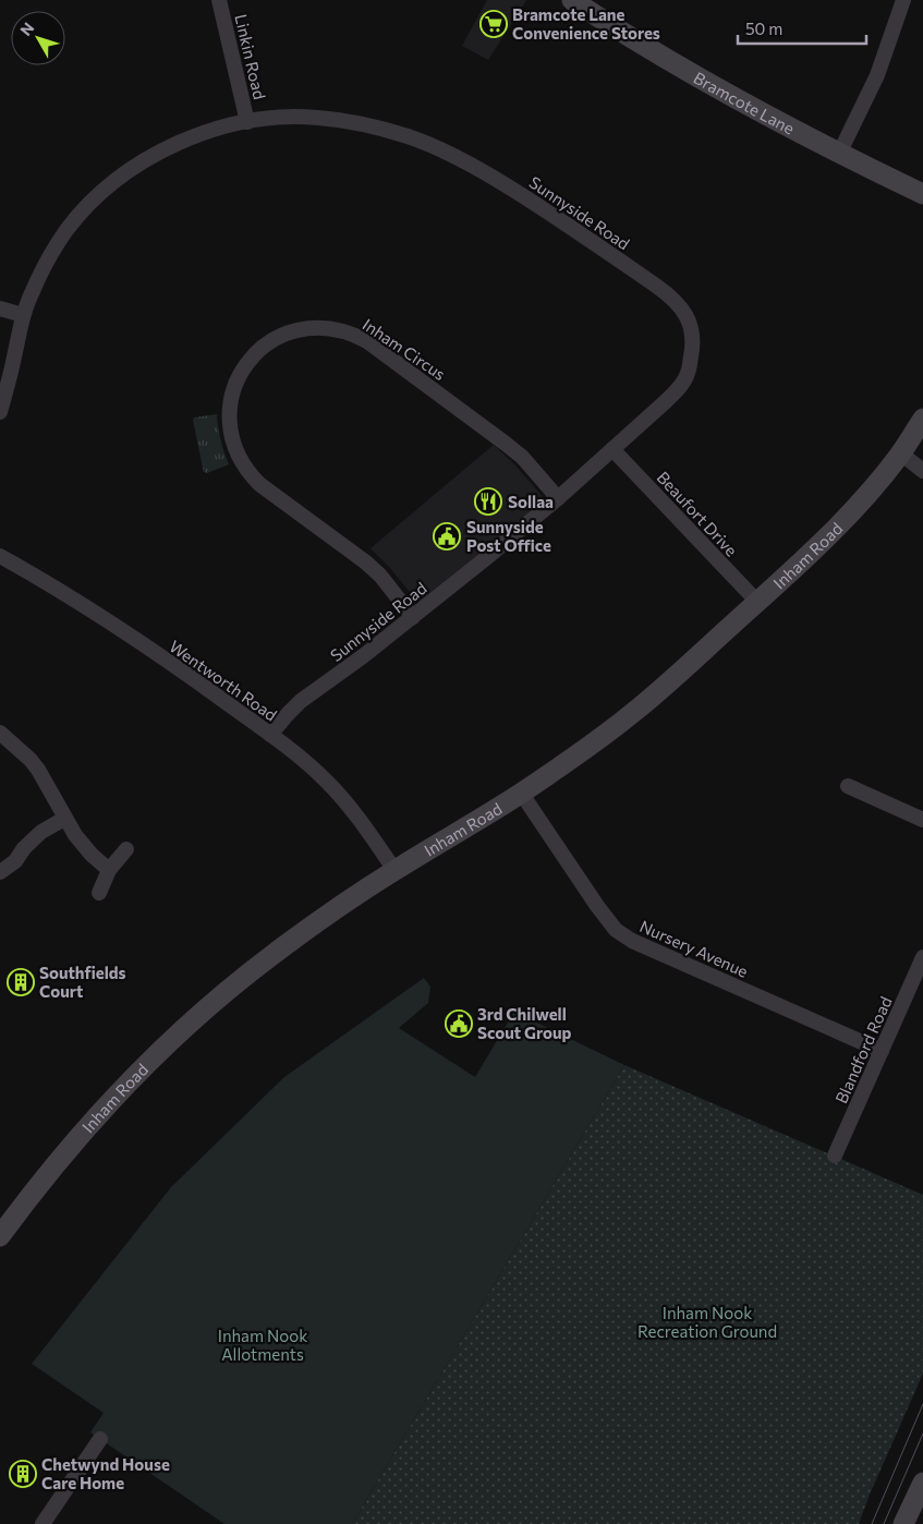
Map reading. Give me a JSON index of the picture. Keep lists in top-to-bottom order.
{
  "streets": {
    "street": [
      "Linkin Road",
      "Bramcote Lane",
      "Sunnyside Road",
      "Inham Circus",
      "Beaufort Drive",
      "Inham Road",
      "Wentworth Road",
      "Nursery Avenue",
      "Blandford Road"
    ]
  },
  "crossings": [
    ["Linkin Road", "Sunnyside Road"],
    ["Sunnyside Road", "Inham Circus"],
    ["Sunnyside Road", "Beaufort Drive"],
    ["Sunnyside Road", "Wentworth Road"],
    ["Beaufort Drive", "Inham Road"],
    ["Inham Road", "Wentworth Road"],
    ["Inham Road", "Nursery Avenue"],
    ["Nursery Avenue", "Blandford Road"]
  ],
  "parks": ["Inham Nook Recreation Ground", "Inham Nook Allotments"],
  "places": {
    "supermarket": ["Bramcote Lane Convenience Stores"],
    "restaurant": ["Sollaa"],
    "public building": ["Sunnyside Post Office", "3rd Chilwell Scout Group"],
    "building": ["Southfields Court", "Chetwynd House Care Home"]
  },
  "scale_bar": "50 m",
  "north": "top left"
}
